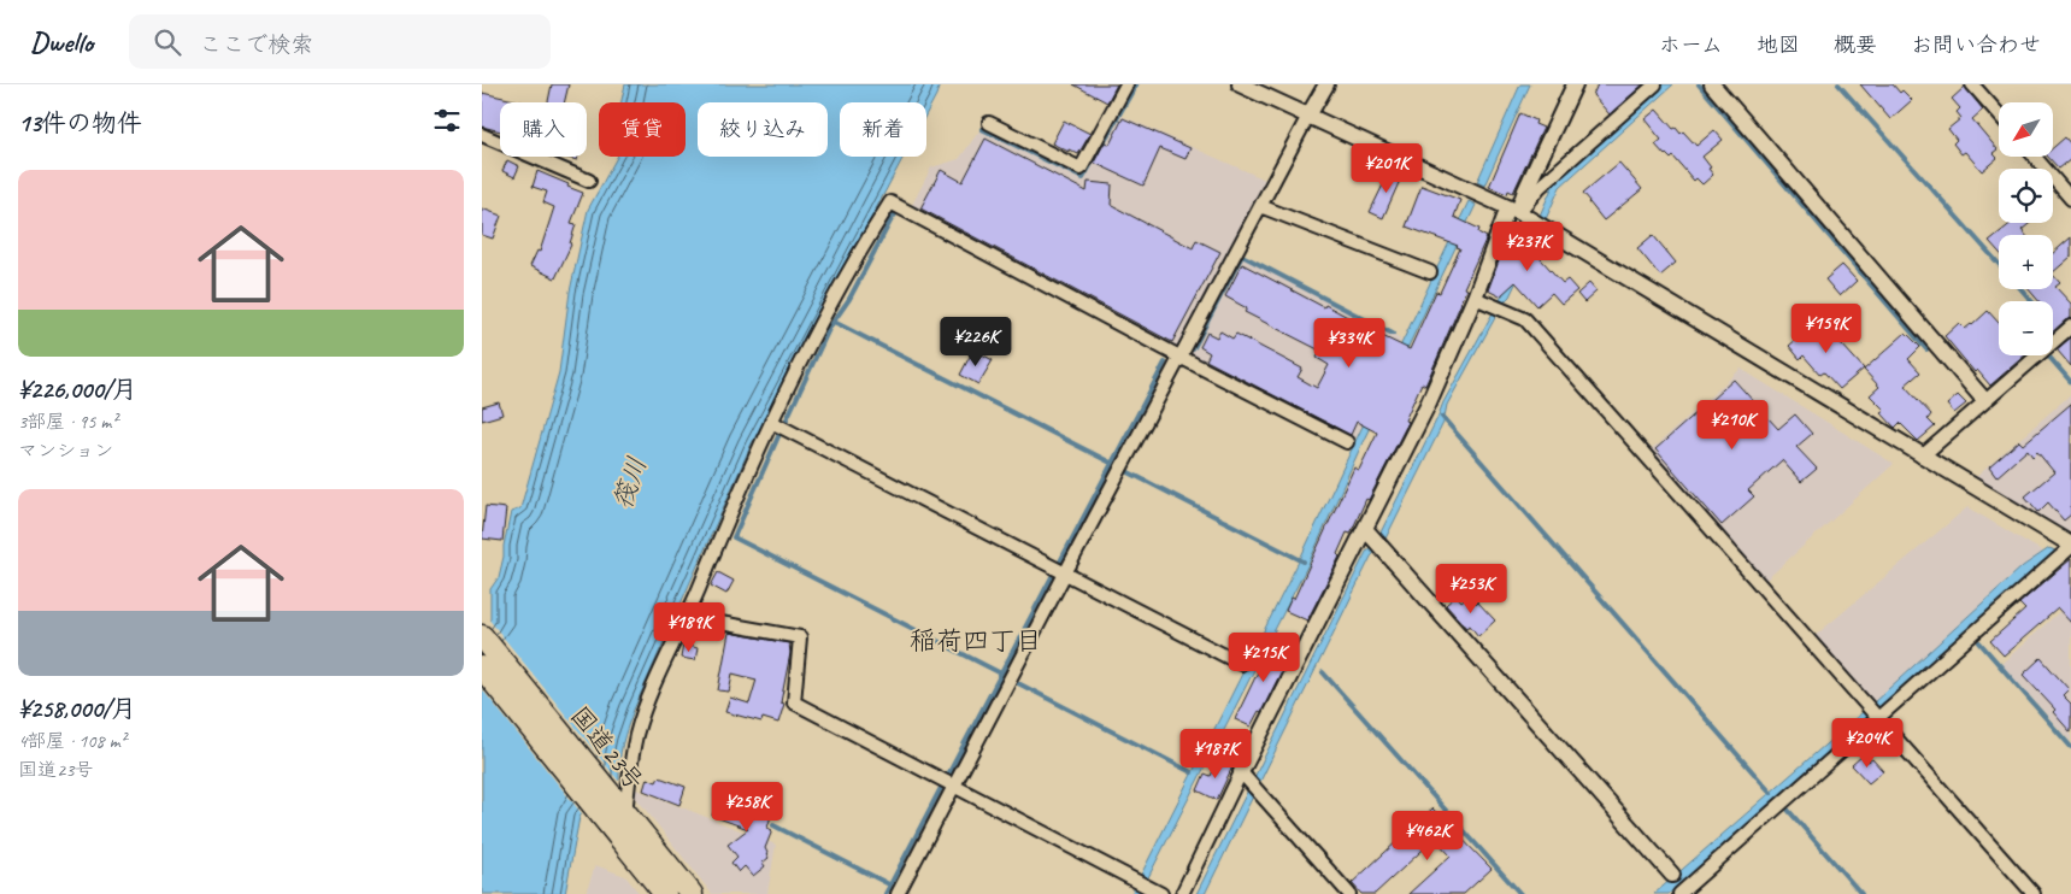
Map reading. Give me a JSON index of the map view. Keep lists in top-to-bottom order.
{
  "streets": {
    "highway": ["国道23号"]
  },
  "districts": ["稲荷四丁目"],
  "water": ["筏川"],
  "north": "bottom left",
  "page": {
    "header": "Dwello",
    "search": "ここで検索",
    "nav": [
      "ホーム",
      "地図",
      "概要",
      "お問い合わせ"
    ],
    "heading": "13件の物件",
    "map_buttons": ["+", "−"],
    "chip": [
      "購入",
      "賃貸",
      "絞り込み",
      "新着"
    ],
    "price": [
      "¥201K",
      "¥237K",
      "¥159K",
      "¥226K",
      "¥334K",
      "¥210K",
      "¥253K",
      "¥189K",
      "¥215K",
      "¥204K",
      "¥187K",
      "¥258K",
      "¥462K"
    ],
    "list": [
      {
        "name": "¥226,000/月",
        "note": "3部屋 · 95 m² · マンション"
      },
      {
        "name": "¥258,000/月",
        "note": "4部屋 · 108 m² · 国道23号"
      }
    ]
  }
}
